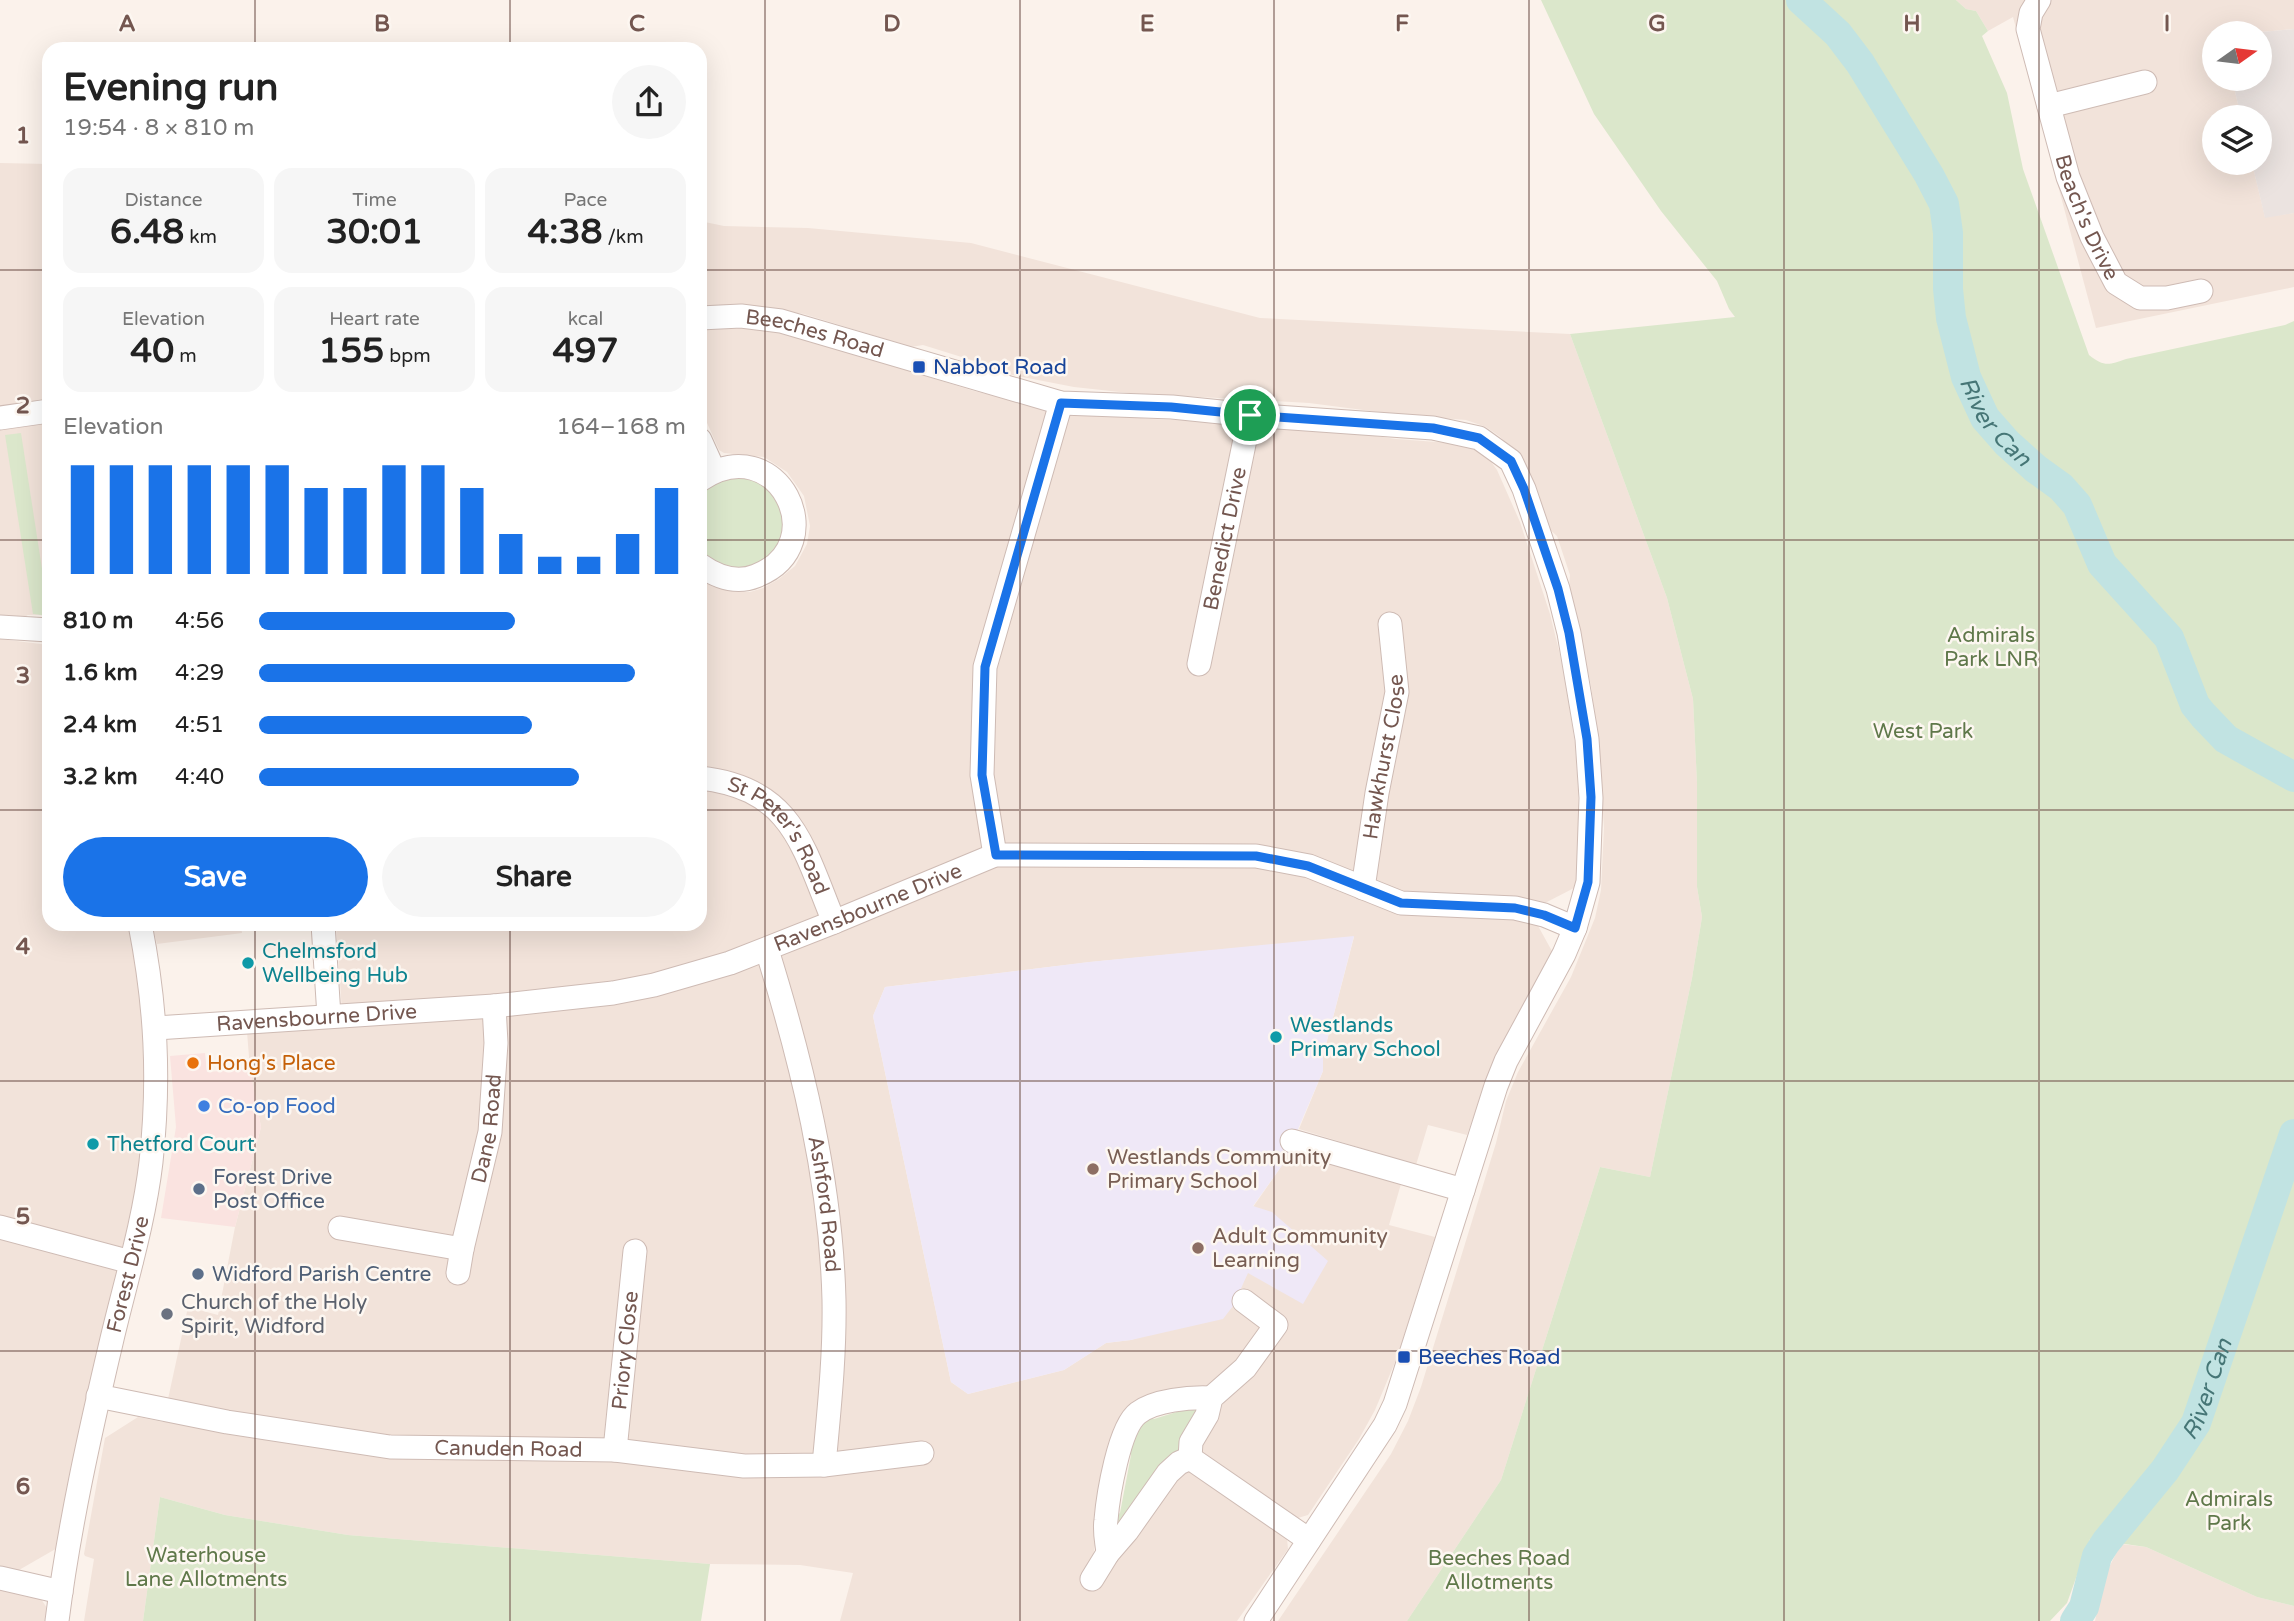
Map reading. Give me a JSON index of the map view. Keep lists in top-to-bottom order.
{
  "streets": {
    "street": [
      "Beach's Drive",
      "Beeches Road",
      "Benedict Drive",
      "Hawkhurst Close",
      "St Peter's Road",
      "Ravensbourne Drive",
      "Dane Road",
      "Ashford Road",
      "Forest Drive",
      "Priory Close",
      "Canuden Road"
    ]
  },
  "crossings": [
    ["Beeches Road", "Benedict Drive"],
    ["Beeches Road", "Ravensbourne Drive"],
    ["Hawkhurst Close", "Ravensbourne Drive"],
    ["St Peter's Road", "Ravensbourne Drive"],
    ["Ravensbourne Drive", "Dane Road"],
    ["Ravensbourne Drive", "Ashford Road"],
    ["Ravensbourne Drive", "Forest Drive"],
    ["Ashford Road", "Canuden Road"],
    ["Forest Drive", "Canuden Road"],
    ["Priory Close", "Canuden Road"]
  ],
  "water": ["River Can"],
  "parks": [
    "Admirals Park LNR",
    "West Park",
    "Admirals Park",
    "Waterhouse Lane Allotments",
    "Beeches Road Allotments"
  ],
  "places": {
    "transit": ["Nabbot Road", "Beeches Road"],
    "other": [
      "Chelmsford Wellbeing Hub",
      "Westlands Primary School",
      "Hong's Place",
      "Co-op Food",
      "Thetford Court",
      "Westlands Community Primary School",
      "Forest Drive Post Office",
      "Adult Community Learning",
      "Widford Parish Centre",
      "Church of the Holy Spirit, Widford"
    ]
  },
  "north": "right",
  "page": {
    "heading": ["Evening run", "19:54 · 8 × 810 m"],
    "stats": [
      ["Distance", "6.48 km"],
      ["Time", "30:01"],
      ["Pace", "4:38 /km"],
      ["Elevation", "40 m"],
      ["Heart rate", "155 bpm"],
      ["kcal", "497"]
    ],
    "chart": ["Elevation", "164–168 m"],
    "list": [
      {
        "name": "810 m",
        "note": "4:56"
      },
      {
        "name": "1.6 km",
        "note": "4:29"
      },
      {
        "name": "2.4 km",
        "note": "4:51"
      },
      {
        "name": "3.2 km",
        "note": "4:40"
      }
    ],
    "buttons": ["Save", "Share"]
  },
  "grid": {
    "columns": [
      "A",
      "B",
      "C",
      "D",
      "E",
      "F",
      "G",
      "H",
      "I"
    ],
    "rows": [
      "1",
      "2",
      "3",
      "4",
      "5",
      "6"
    ]
  }
}
